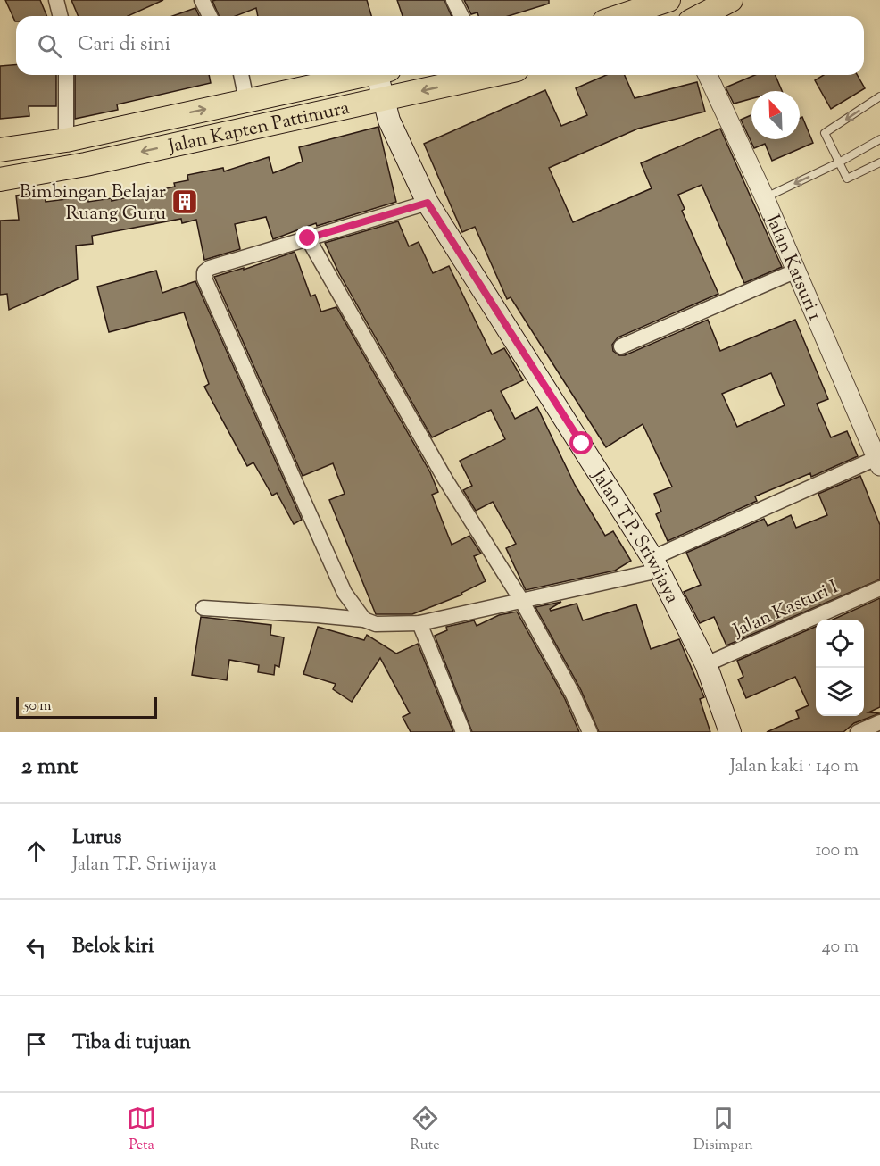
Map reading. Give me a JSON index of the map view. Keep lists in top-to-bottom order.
{
  "streets": {
    "main road": ["Jalan Kapten Pattimura", "Jalan T.P. Sriwijaya"],
    "street": ["Jalan Katsuri 1", "Jalan Kasturi I"]
  },
  "crossings": [
    ["Jalan Kapten Pattimura", "Jalan T.P. Sriwijaya"],
    ["Jalan T.P. Sriwijaya", "Jalan Kasturi I"]
  ],
  "places": {
    "building": ["Bimbingan Belajar Ruang Guru"]
  },
  "scale_bar": "50 m",
  "north": "top left",
  "page": {
    "search": "Cari di sini",
    "scale": "50 m",
    "heading": ["2 mnt", "Jalan kaki · 140 m"],
    "list": [
      ["Lurus", "Jalan T.P. Sriwijaya", "100 m"],
      ["Belok kiri", "40 m"],
      "Tiba di tujuan"
    ],
    "nav": ["Peta", "Rute", "Disimpan"]
  }
}
